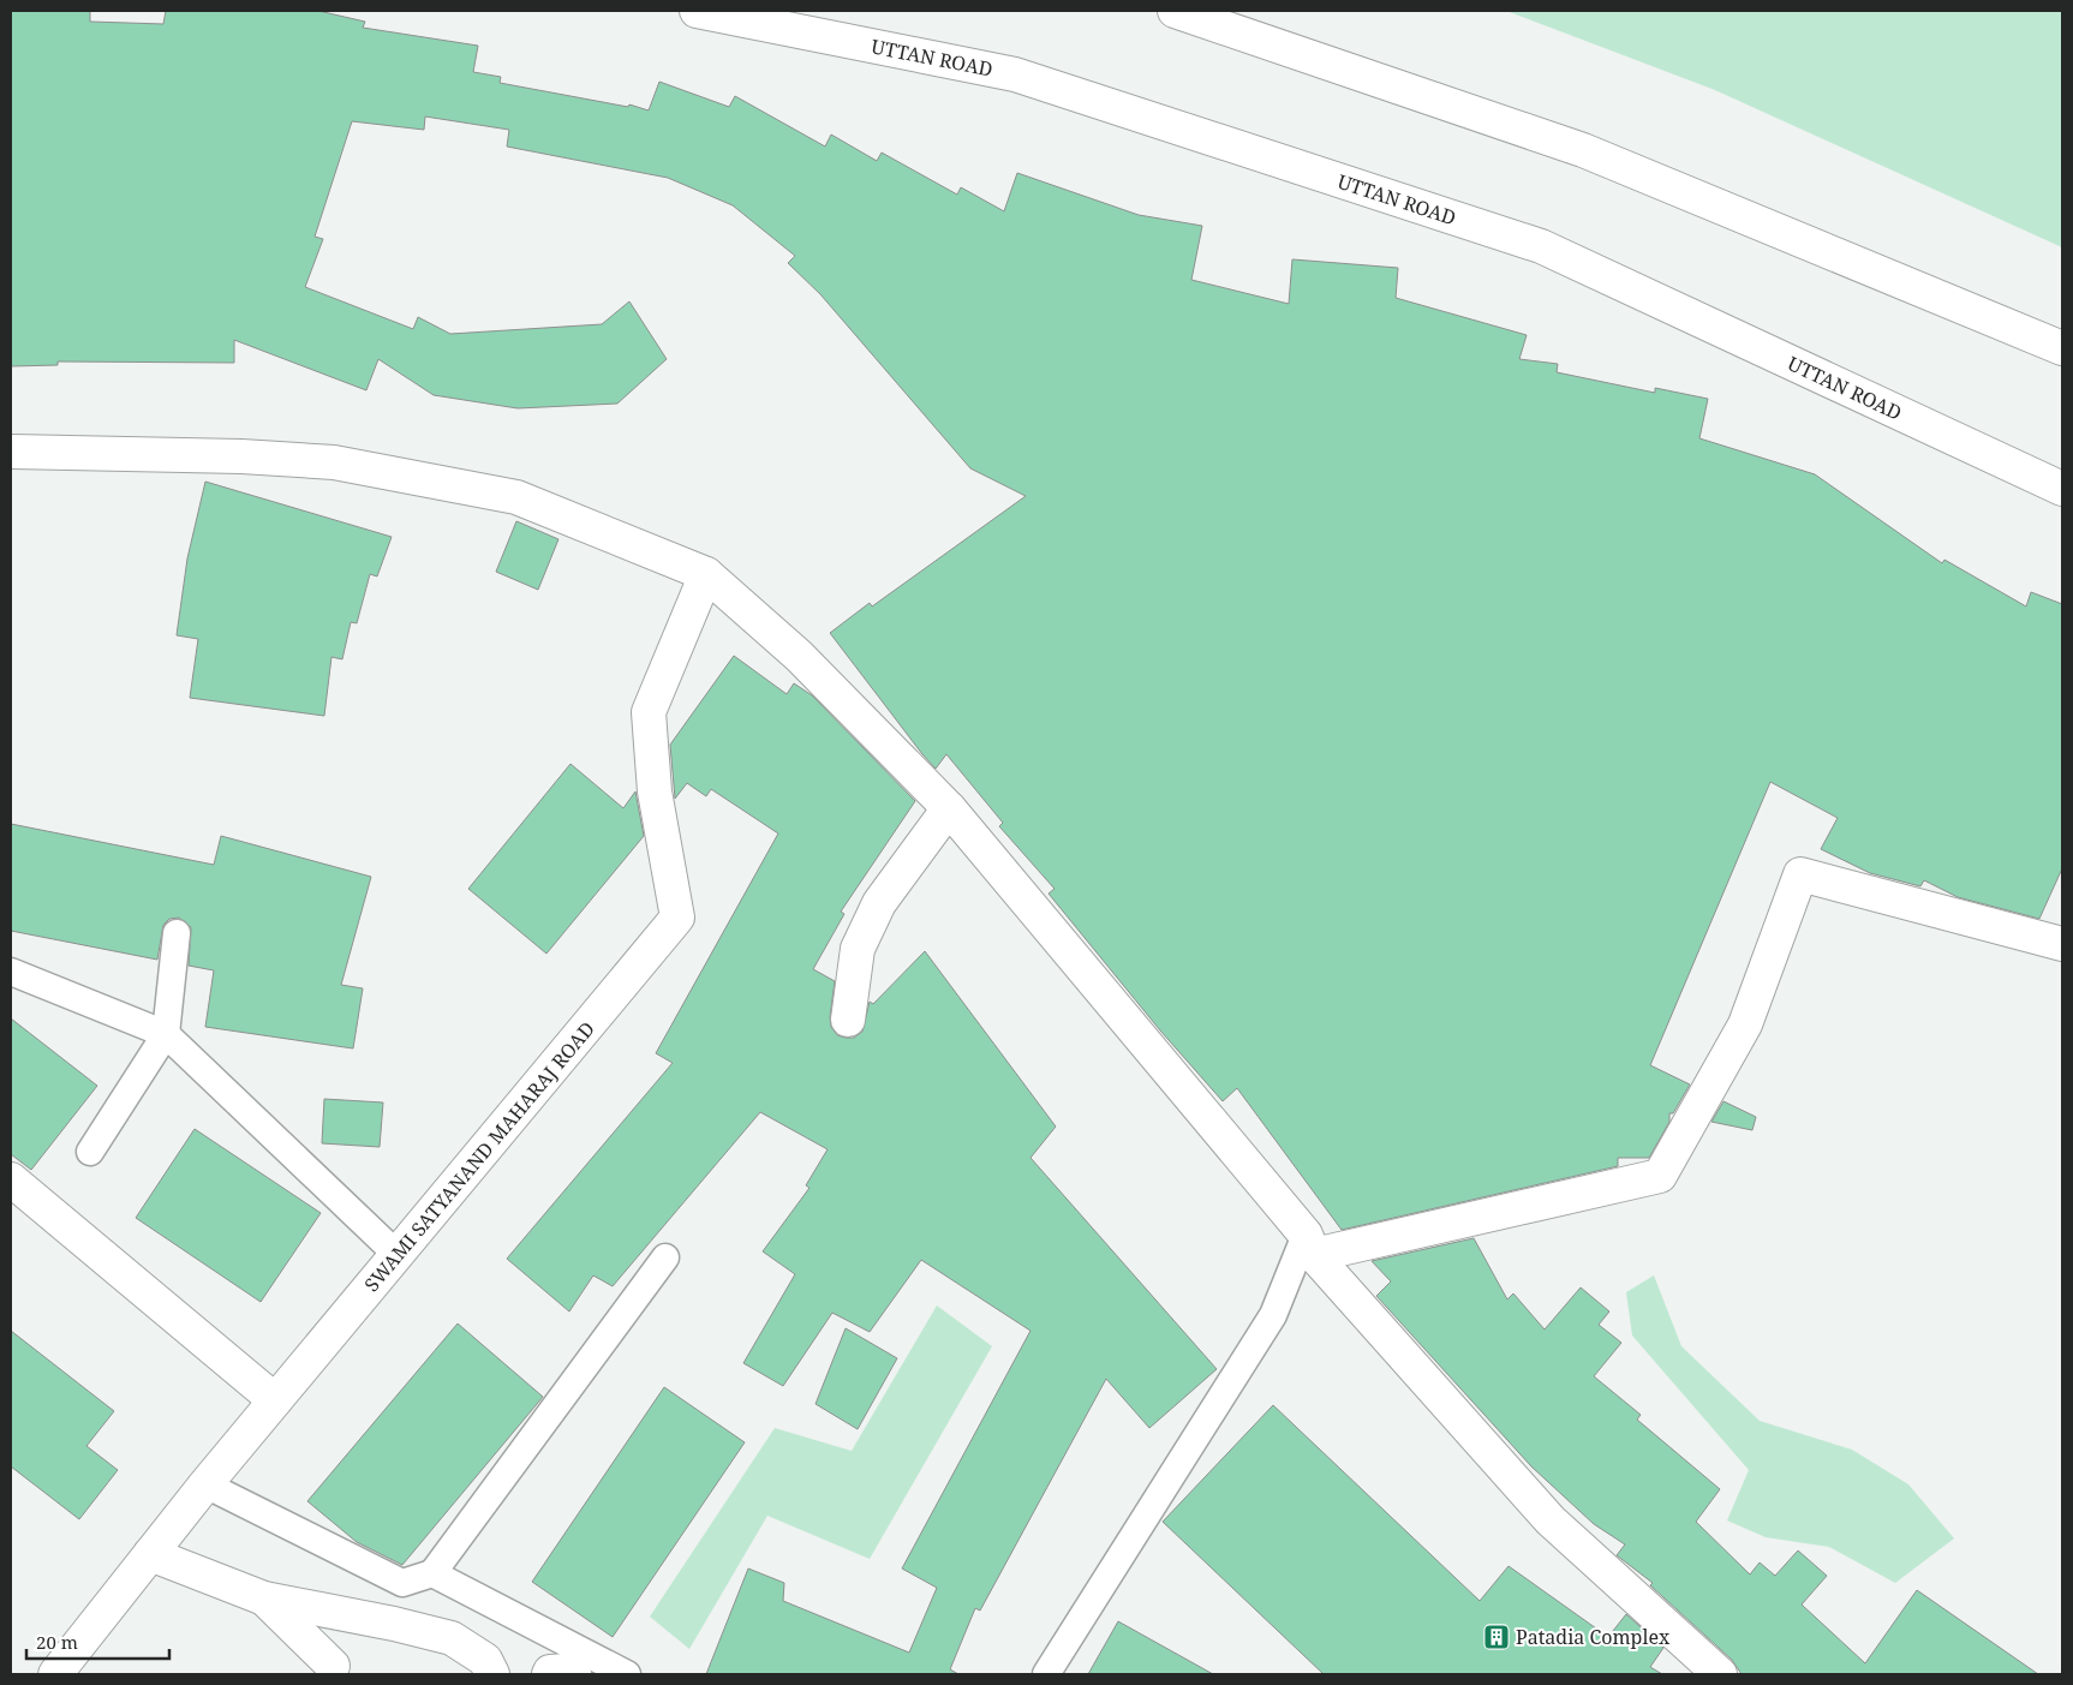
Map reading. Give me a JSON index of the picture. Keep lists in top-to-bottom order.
{
  "streets": {
    "street": ["UTTAN ROAD", "SWAMI SATYANAND MAHARAJ ROAD"]
  },
  "places": {
    "building": ["Patadia Complex"]
  },
  "scale_bar": "20 m"
}
